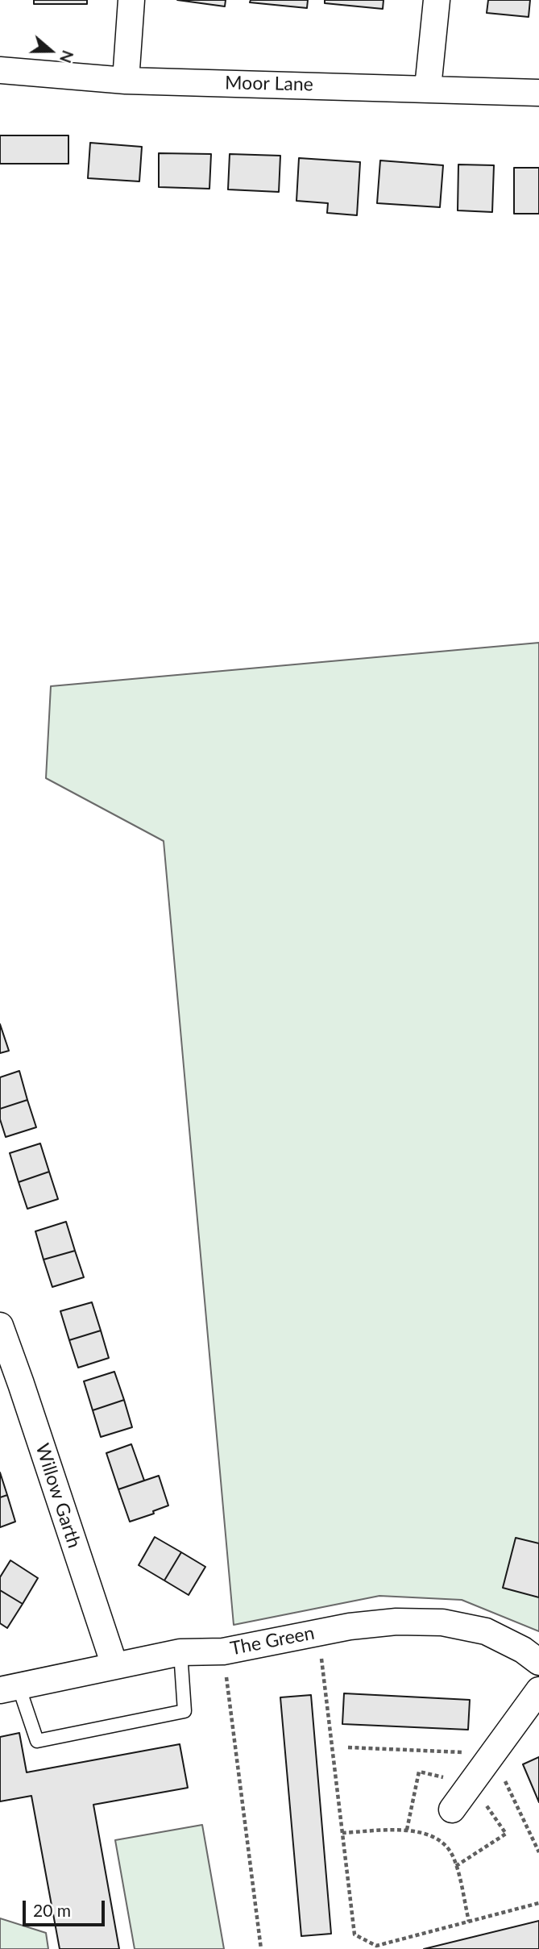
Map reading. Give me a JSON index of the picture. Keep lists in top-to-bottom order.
{
  "streets": {
    "street": ["Moor Lane", "Willow Garth", "The Green"]
  },
  "crossings": [
    ["Willow Garth", "The Green"]
  ],
  "scale_bar": "20 m",
  "north": "right"
}
